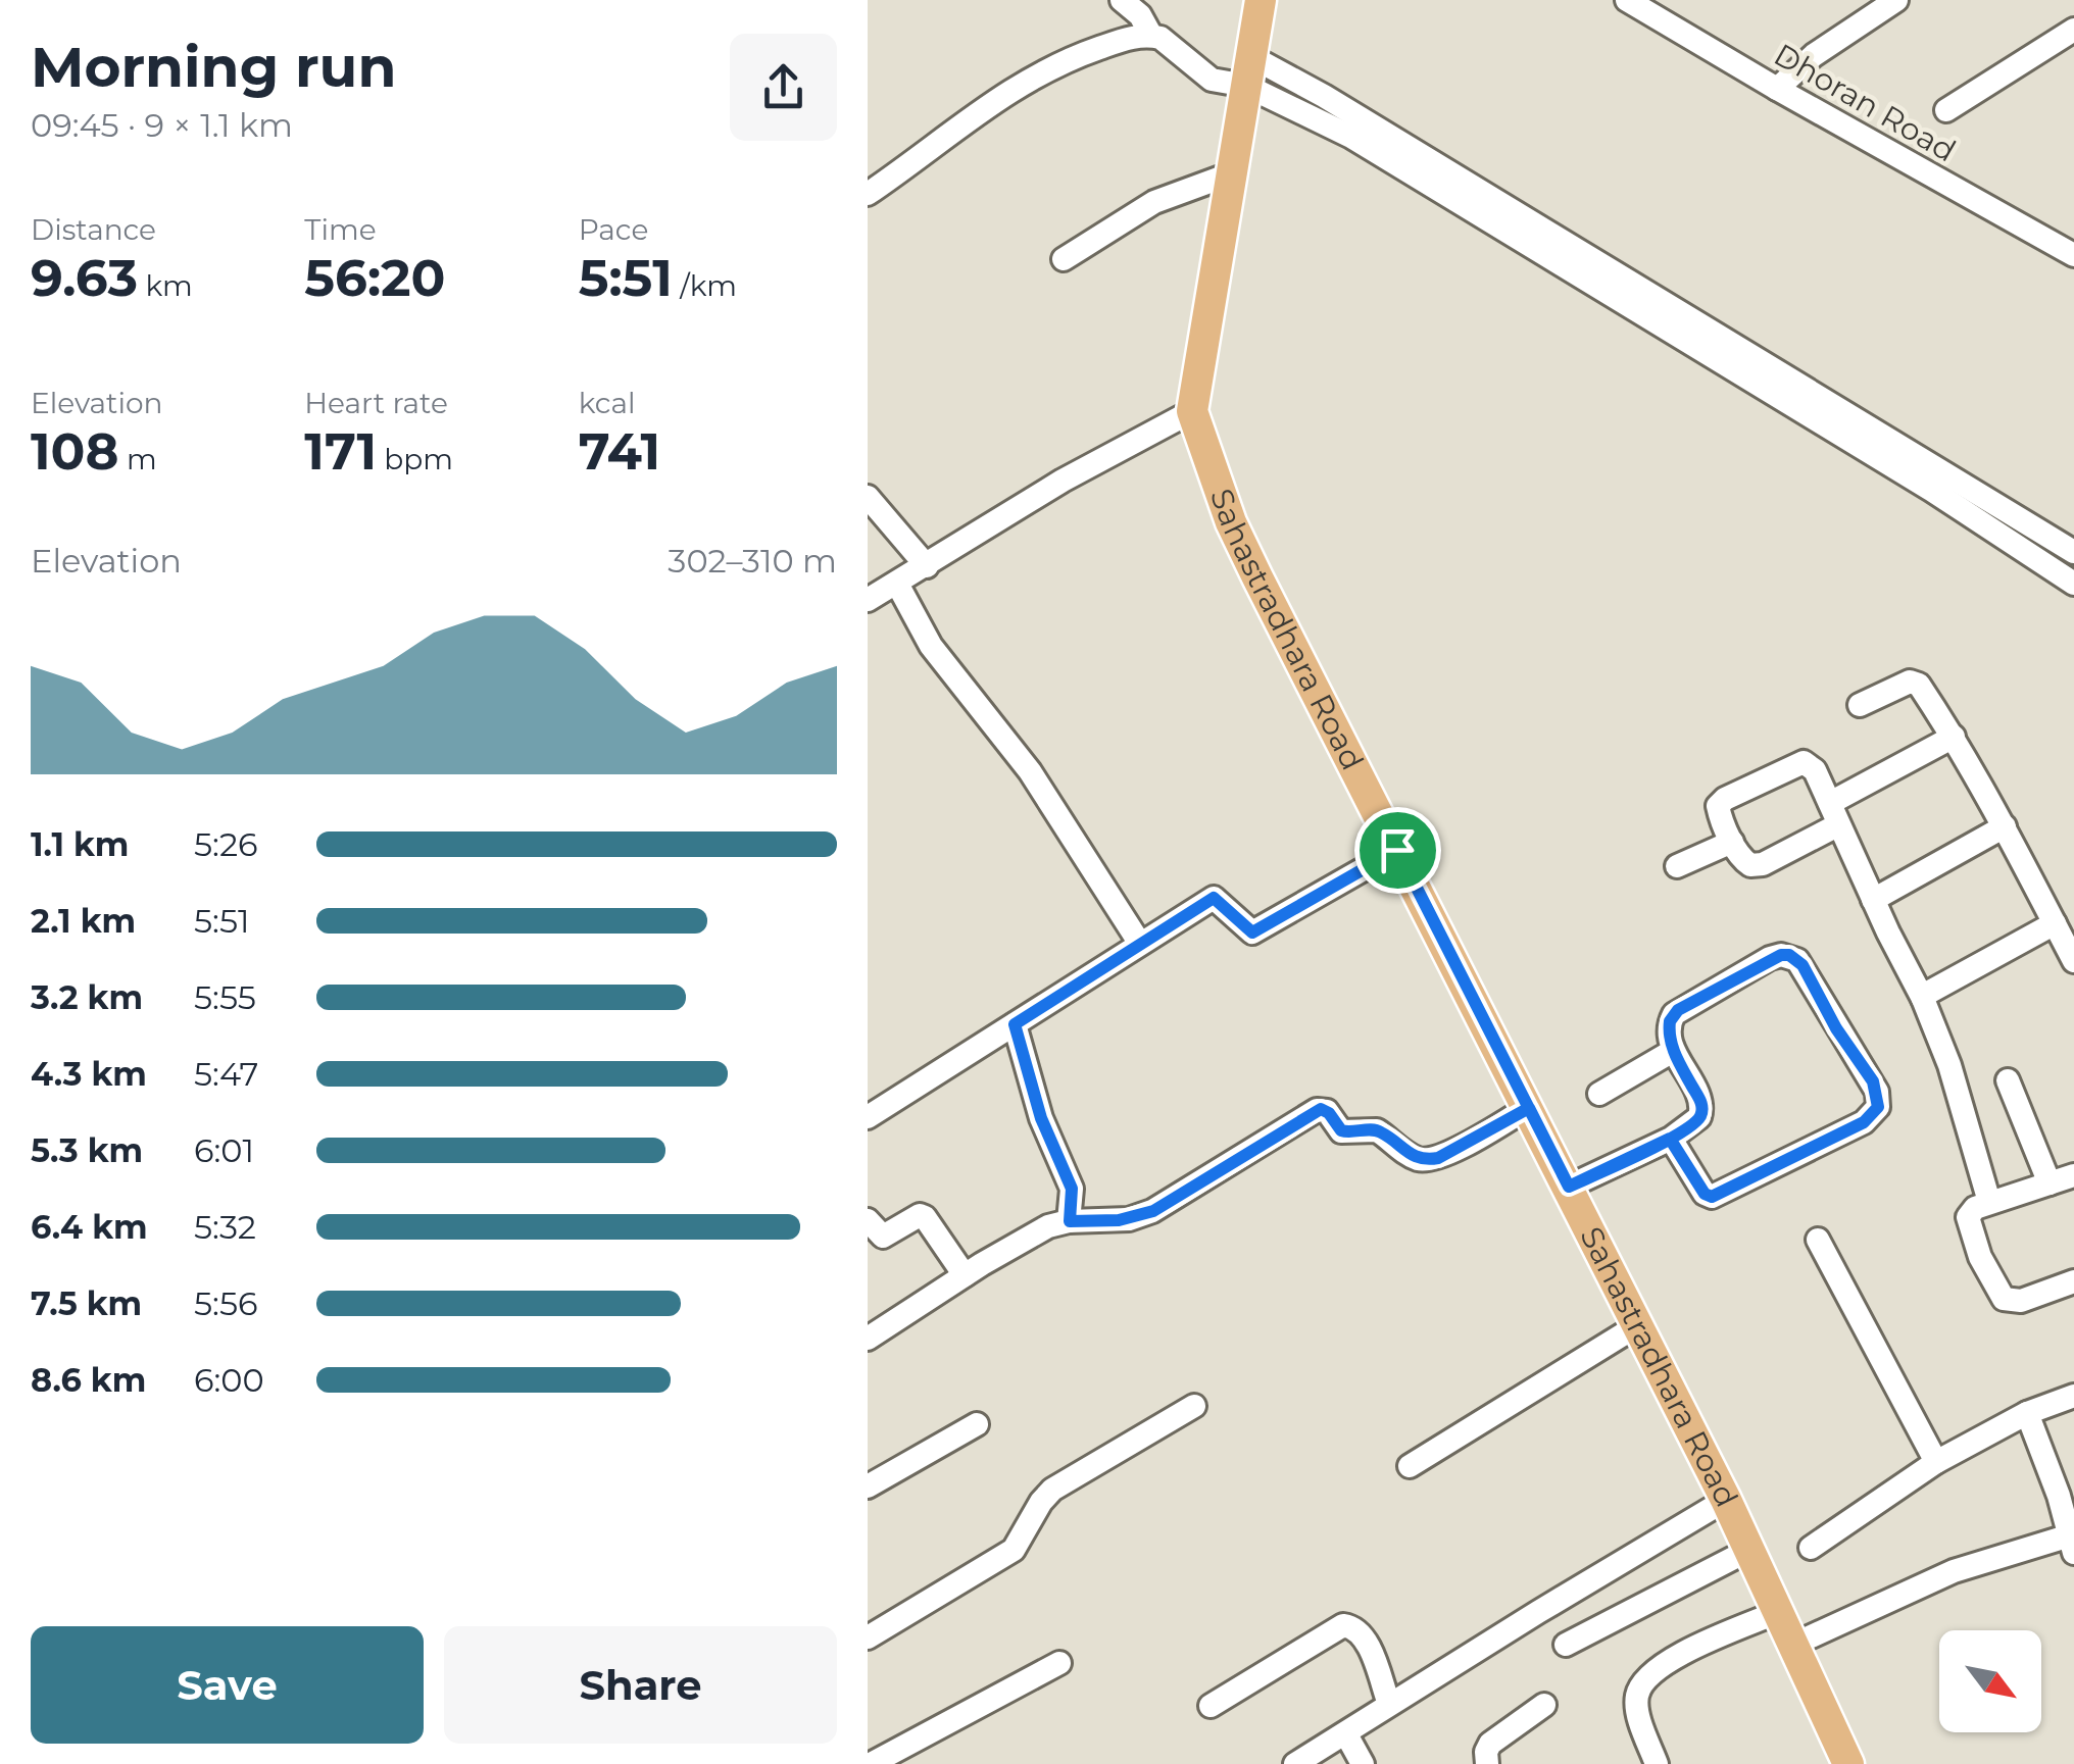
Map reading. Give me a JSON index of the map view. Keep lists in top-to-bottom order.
{
  "streets": {
    "main road": ["Sahastradhara Road"],
    "street": ["Dhoran Road"]
  },
  "north": "bottom right",
  "page": {
    "heading": ["Morning run", "09:45 · 9 × 1.1 km"],
    "stats": [
      ["Distance", "9.63 km"],
      ["Time", "56:20"],
      ["Pace", "5:51 /km"],
      ["Elevation", "108 m"],
      ["Heart rate", "171 bpm"],
      ["kcal", "741"]
    ],
    "chart": ["Elevation", "302–310 m"],
    "list": [
      {
        "name": "1.1 km",
        "note": "5:26"
      },
      {
        "name": "2.1 km",
        "note": "5:51"
      },
      {
        "name": "3.2 km",
        "note": "5:55"
      },
      {
        "name": "4.3 km",
        "note": "5:47"
      },
      {
        "name": "5.3 km",
        "note": "6:01"
      },
      {
        "name": "6.4 km",
        "note": "5:32"
      },
      {
        "name": "7.5 km",
        "note": "5:56"
      },
      {
        "name": "8.6 km",
        "note": "6:00"
      }
    ],
    "buttons": ["Save", "Share"]
  }
}
